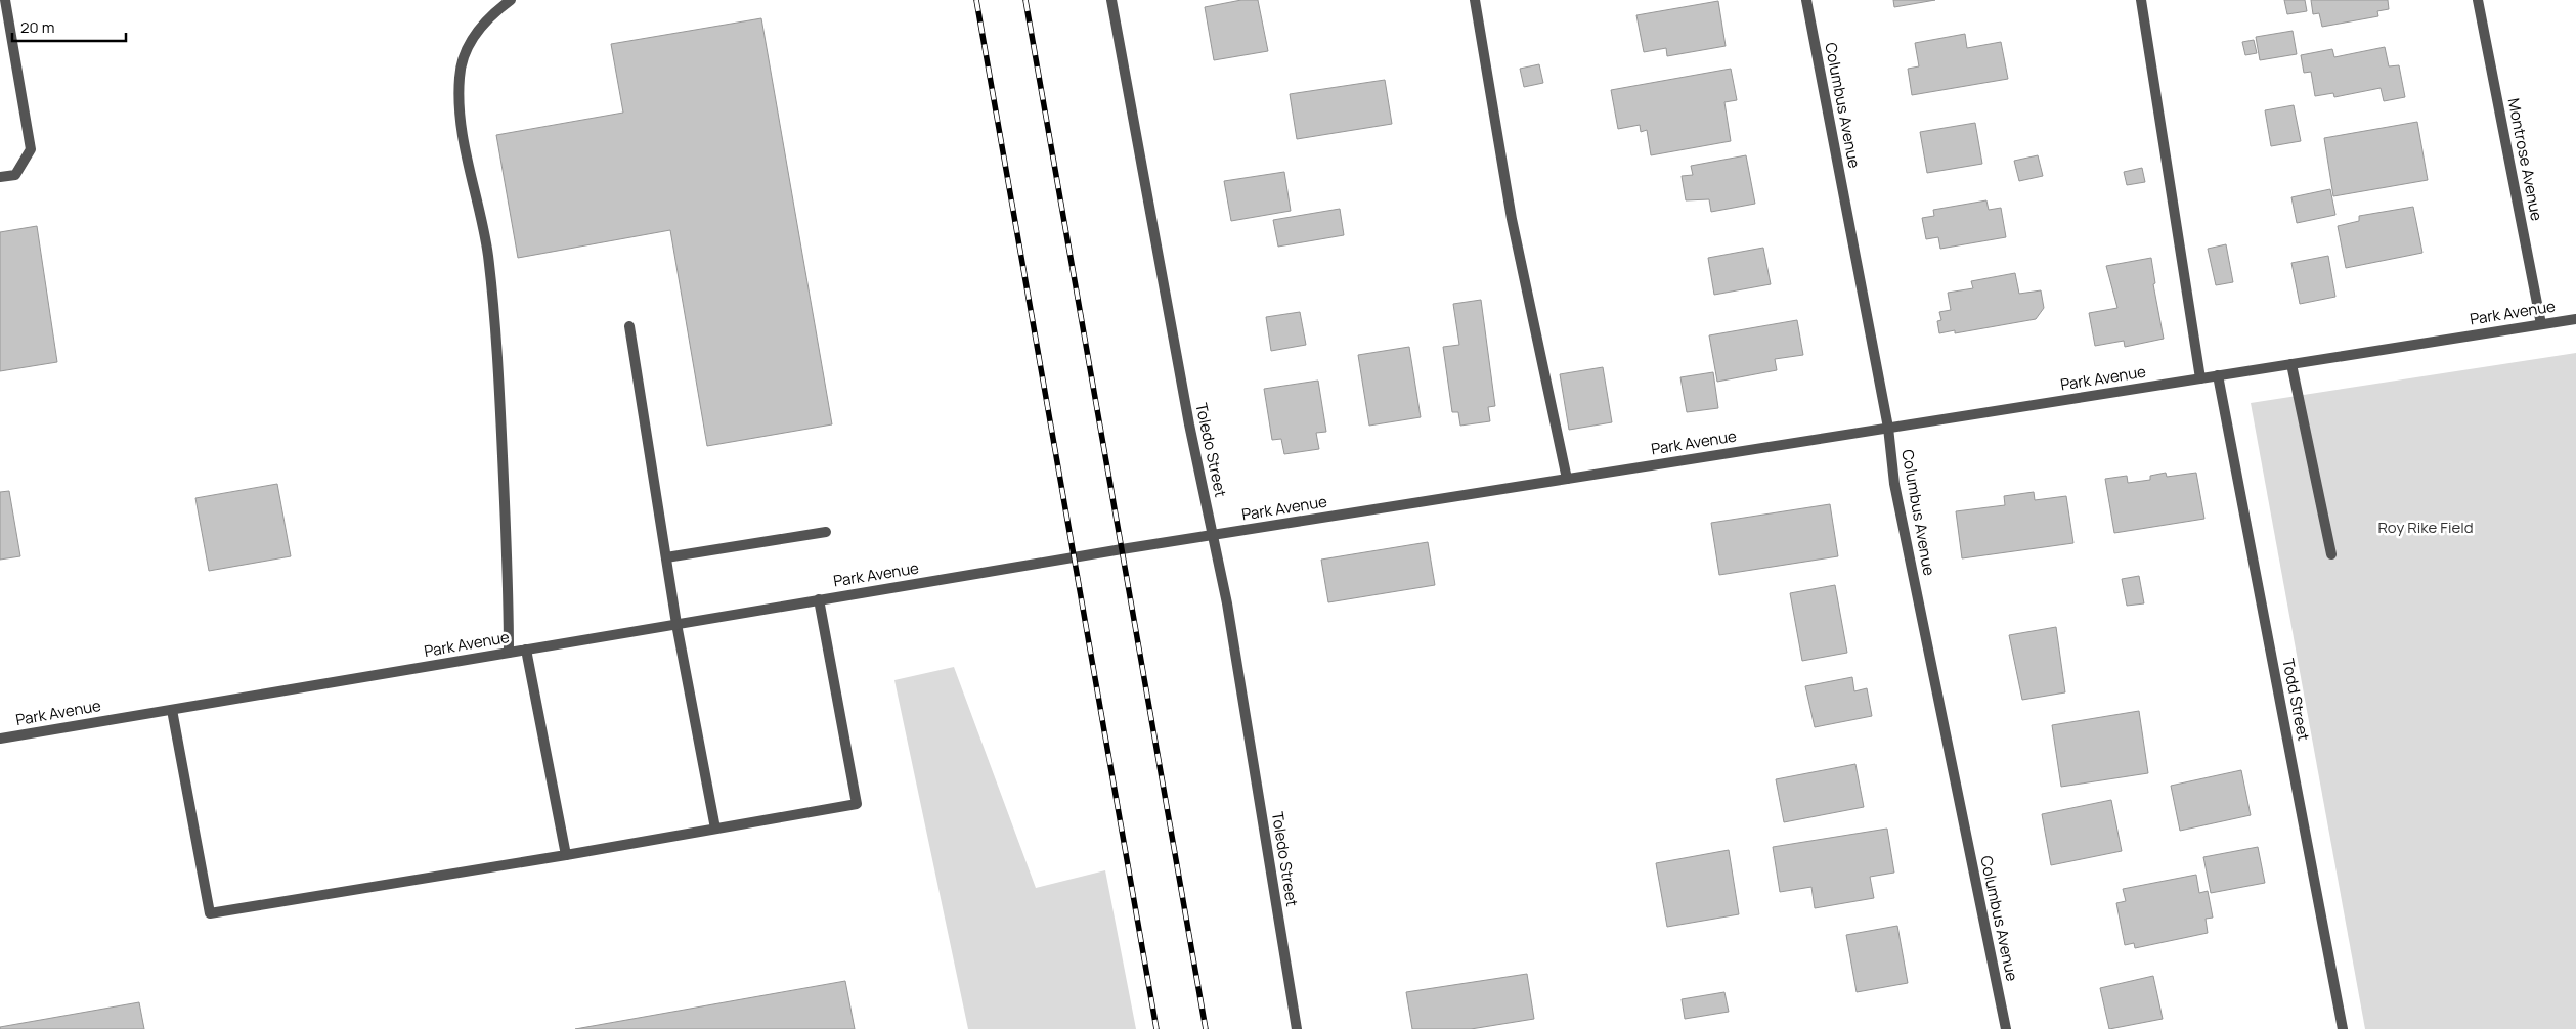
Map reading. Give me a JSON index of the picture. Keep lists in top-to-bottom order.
{
  "streets": {
    "street": [
      "Columbus Avenue",
      "Montrose Avenue",
      "Park Avenue",
      "Toledo Street",
      "Todd Street"
    ]
  },
  "crossings": [
    ["Columbus Avenue", "Park Avenue"],
    ["Montrose Avenue", "Park Avenue"],
    ["Park Avenue", "Toledo Street"],
    ["Park Avenue", "Todd Street"]
  ],
  "parks": ["Roy Rike Field"],
  "scale_bar": "20 m"
}
